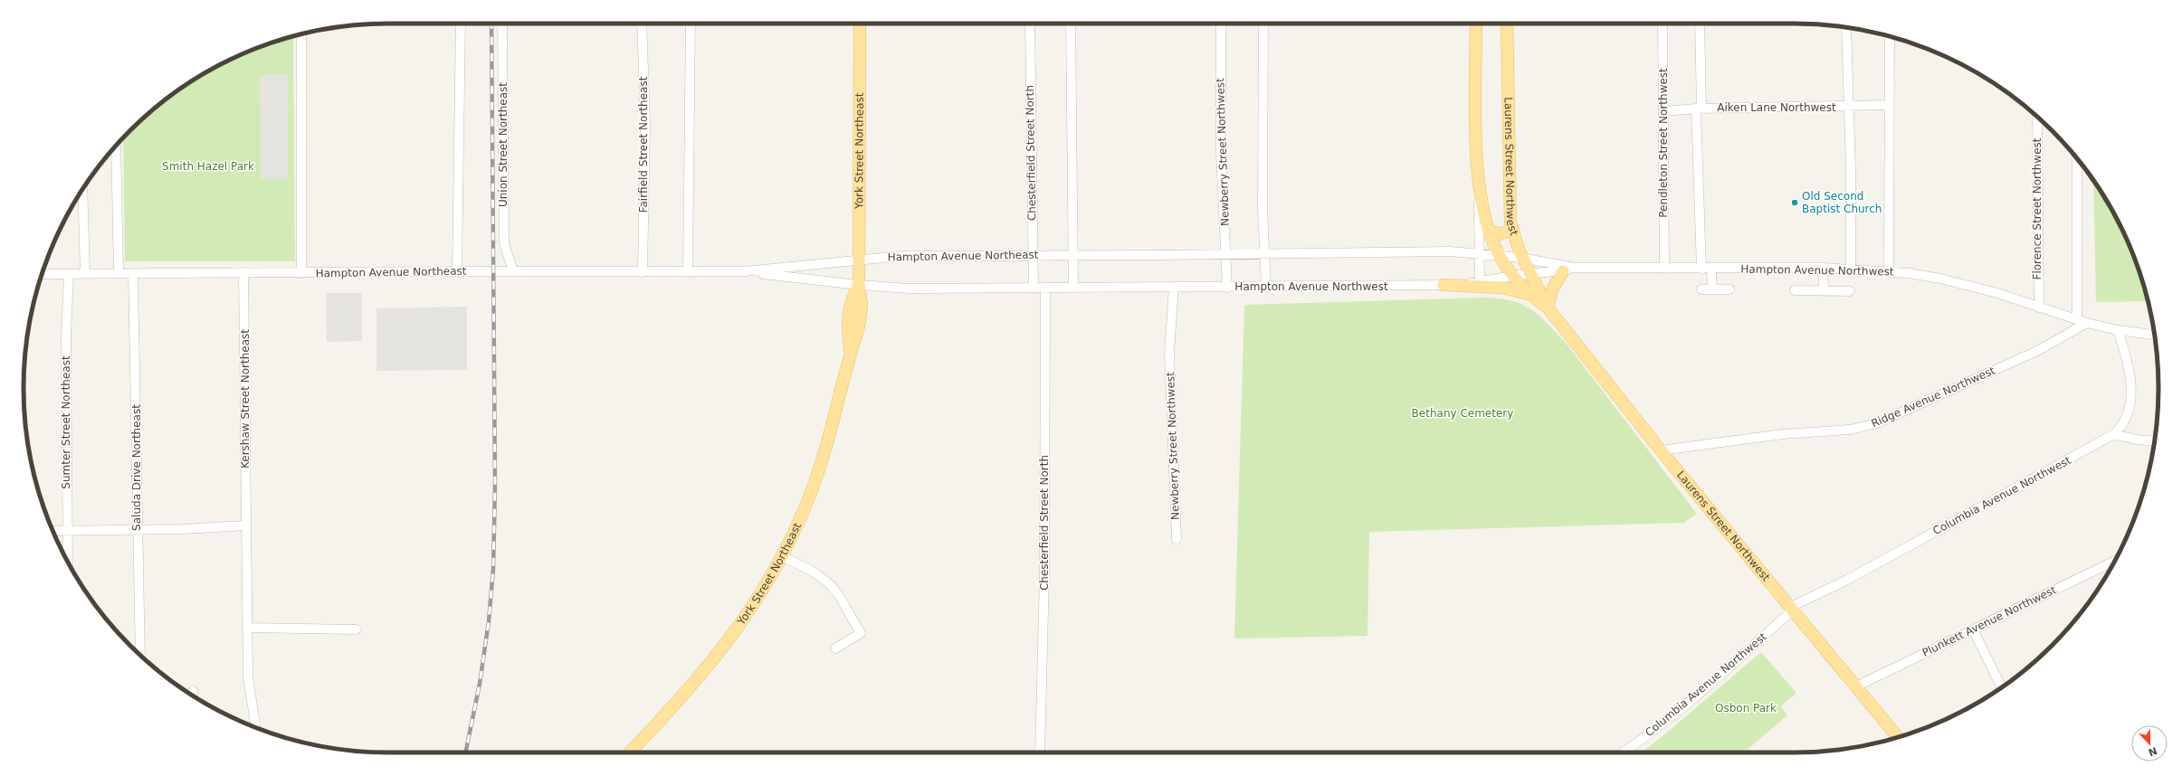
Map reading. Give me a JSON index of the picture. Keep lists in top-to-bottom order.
{
  "streets": {
    "main road": ["York Street Northeast", "Laurens Street Northwest"],
    "street": [
      "Aiken Lane Northwest",
      "Pendleton Street Northwest",
      "Union Street Northeast",
      "Fairfield Street Northeast",
      "Newberry Street Northwest",
      "Chesterfield Street North",
      "Florence Street Northwest",
      "Hampton Avenue Northeast",
      "Hampton Avenue Northwest",
      "Ridge Avenue Northwest",
      "Kershaw Street Northeast",
      "Sumter Street Northeast",
      "Saluda Drive Northeast",
      "Columbia Avenue Northwest",
      "Plunkett Avenue Northwest"
    ]
  },
  "crossings": [
    ["Aiken Lane Northwest", "Pendleton Street Northwest"],
    ["Pendleton Street Northwest", "Hampton Avenue Northwest"],
    ["Union Street Northeast", "Hampton Avenue Northeast"],
    ["Fairfield Street Northeast", "Hampton Avenue Northeast"],
    ["York Street Northeast", "Hampton Avenue Northeast"],
    ["Newberry Street Northwest", "Hampton Avenue Northwest"],
    ["Chesterfield Street North", "Hampton Avenue Northeast"],
    ["Chesterfield Street North", "Hampton Avenue Northwest"],
    ["Laurens Street Northwest", "Hampton Avenue Northwest"],
    ["Laurens Street Northwest", "Ridge Avenue Northwest"],
    ["Laurens Street Northwest", "Columbia Avenue Northwest"],
    ["Laurens Street Northwest", "Plunkett Avenue Northwest"],
    ["Florence Street Northwest", "Hampton Avenue Northwest"],
    ["Hampton Avenue Northeast", "Hampton Avenue Northwest"],
    ["Hampton Avenue Northeast", "Kershaw Street Northeast"],
    ["Hampton Avenue Northeast", "Sumter Street Northeast"],
    ["Hampton Avenue Northeast", "Saluda Drive Northeast"],
    ["Hampton Avenue Northwest", "Ridge Avenue Northwest"],
    ["Hampton Avenue Northwest", "Columbia Avenue Northwest"]
  ],
  "parks": ["Smith Hazel Park", "Bethany Cemetery", "Osbon Park"],
  "places": ["Old Second Baptist Church"],
  "north": "bottom"
}
